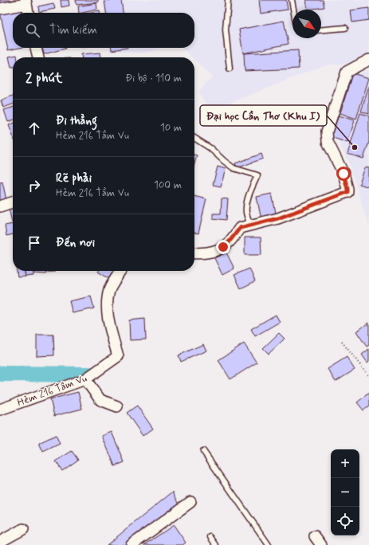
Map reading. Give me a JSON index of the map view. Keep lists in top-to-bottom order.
{
  "streets": {
    "street": ["Hẻm 216 Tầm Vu"]
  },
  "places": ["Đại học Cần Thơ (Khu I)"],
  "north": "bottom right",
  "page": {
    "search": "Tìm kiếm",
    "heading": ["2 phút", "Đi bộ · 110 m"],
    "list": [
      ["Đi thẳng", "Hẻm 216 Tầm Vu", "10 m"],
      ["Rẽ phải", "Hẻm 216 Tầm Vu", "100 m"],
      "Đến nơi"
    ],
    "map_buttons": ["+", "−"]
  }
}
